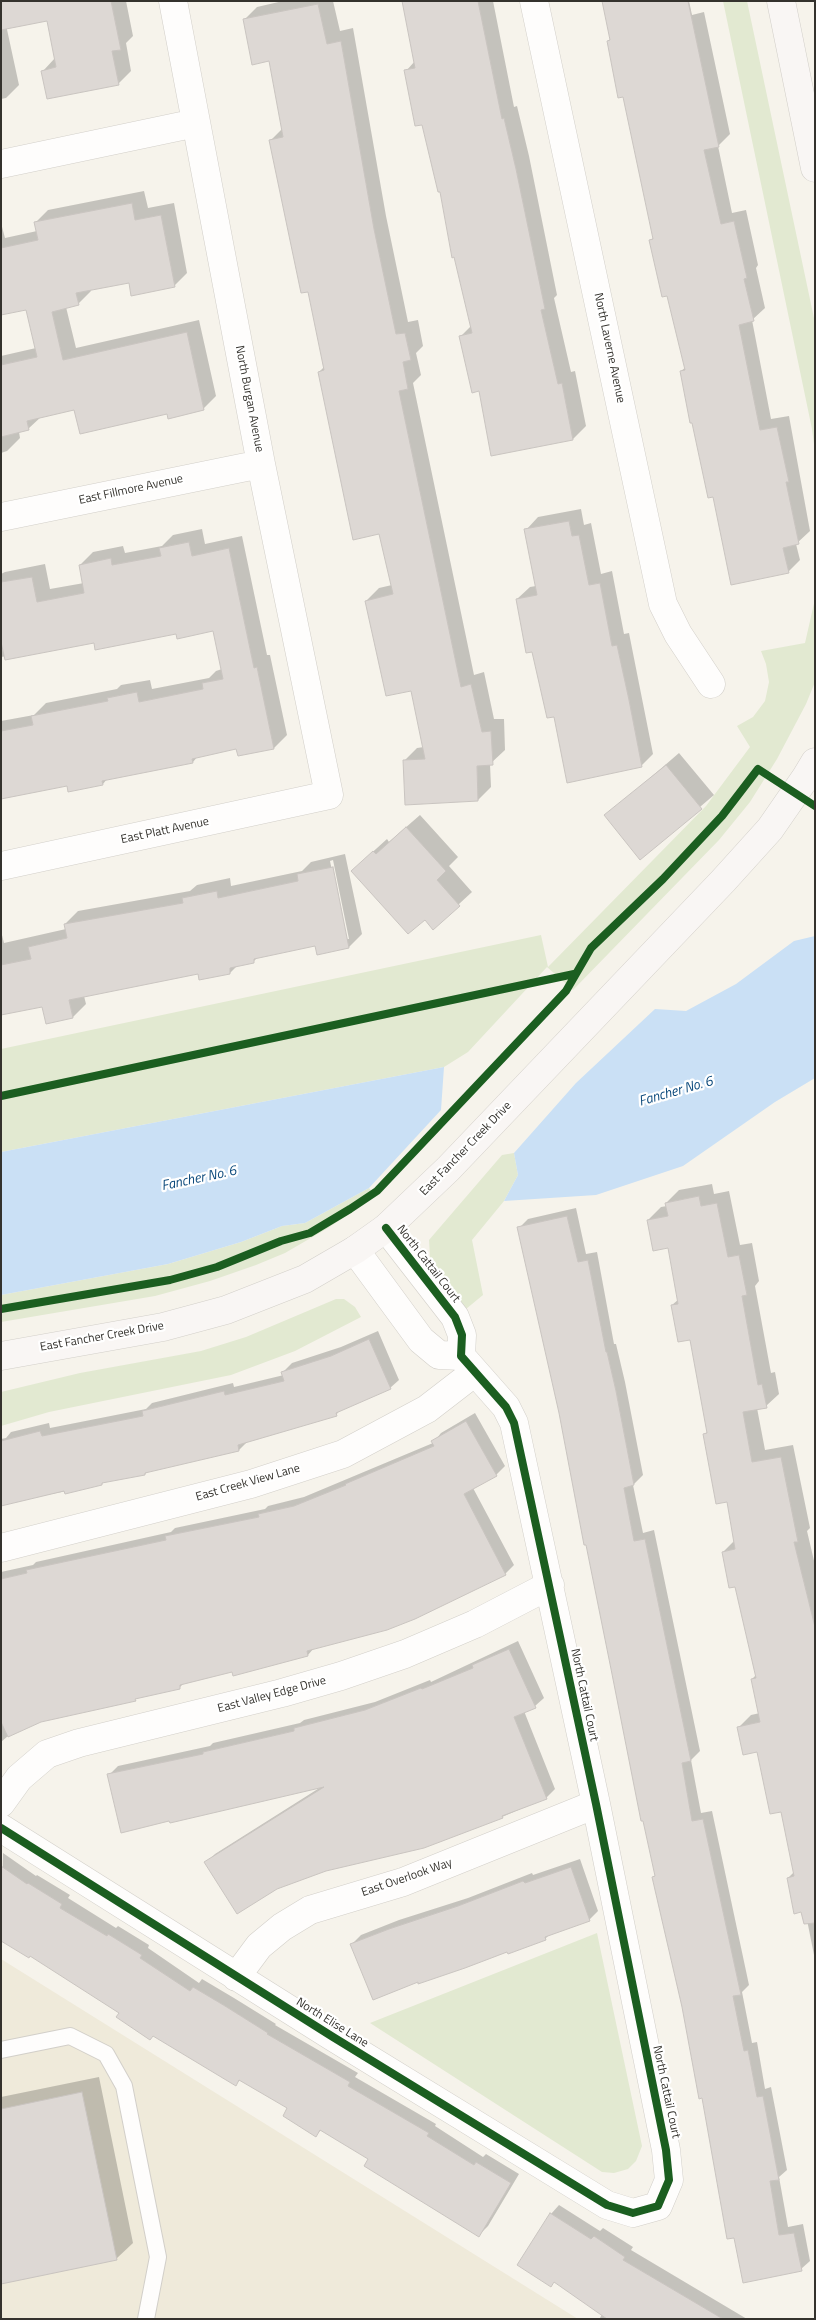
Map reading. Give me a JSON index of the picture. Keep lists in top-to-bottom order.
{
  "streets": {
    "street": [
      "North Laverne Avenue",
      "North Burgan Avenue",
      "East Fillmore Avenue",
      "East Platt Avenue",
      "East Fancher Creek Drive",
      "North Cattail Court",
      "East Creek View Lane",
      "East Valley Edge Drive",
      "East Overlook Way",
      "North Elise Lane"
    ]
  },
  "crossings": [
    ["North Burgan Avenue", "East Fillmore Avenue"],
    ["North Burgan Avenue", "East Platt Avenue"],
    ["East Fancher Creek Drive", "North Cattail Court"],
    ["North Cattail Court", "East Creek View Lane"],
    ["North Cattail Court", "East Valley Edge Drive"],
    ["North Cattail Court", "East Overlook Way"],
    ["North Cattail Court", "North Elise Lane"],
    ["East Overlook Way", "North Elise Lane"]
  ],
  "water": ["Fancher No. 6"]
}
